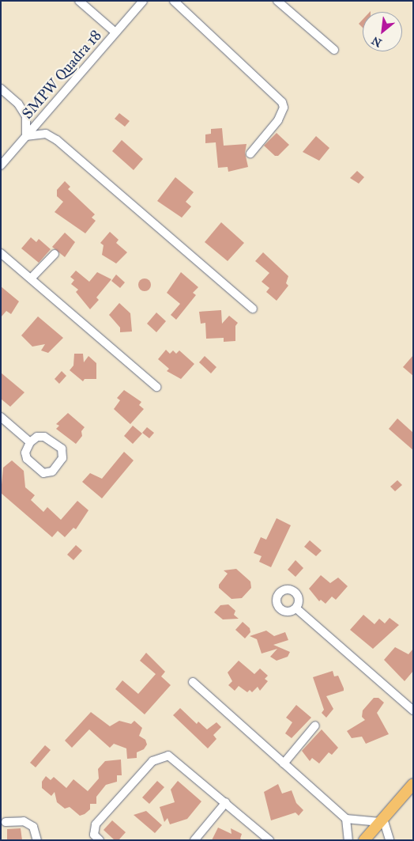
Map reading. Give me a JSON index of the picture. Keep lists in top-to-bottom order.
{
  "streets": {
    "street": ["SMPW Quadra 18"]
  },
  "north": "bottom left"
}
